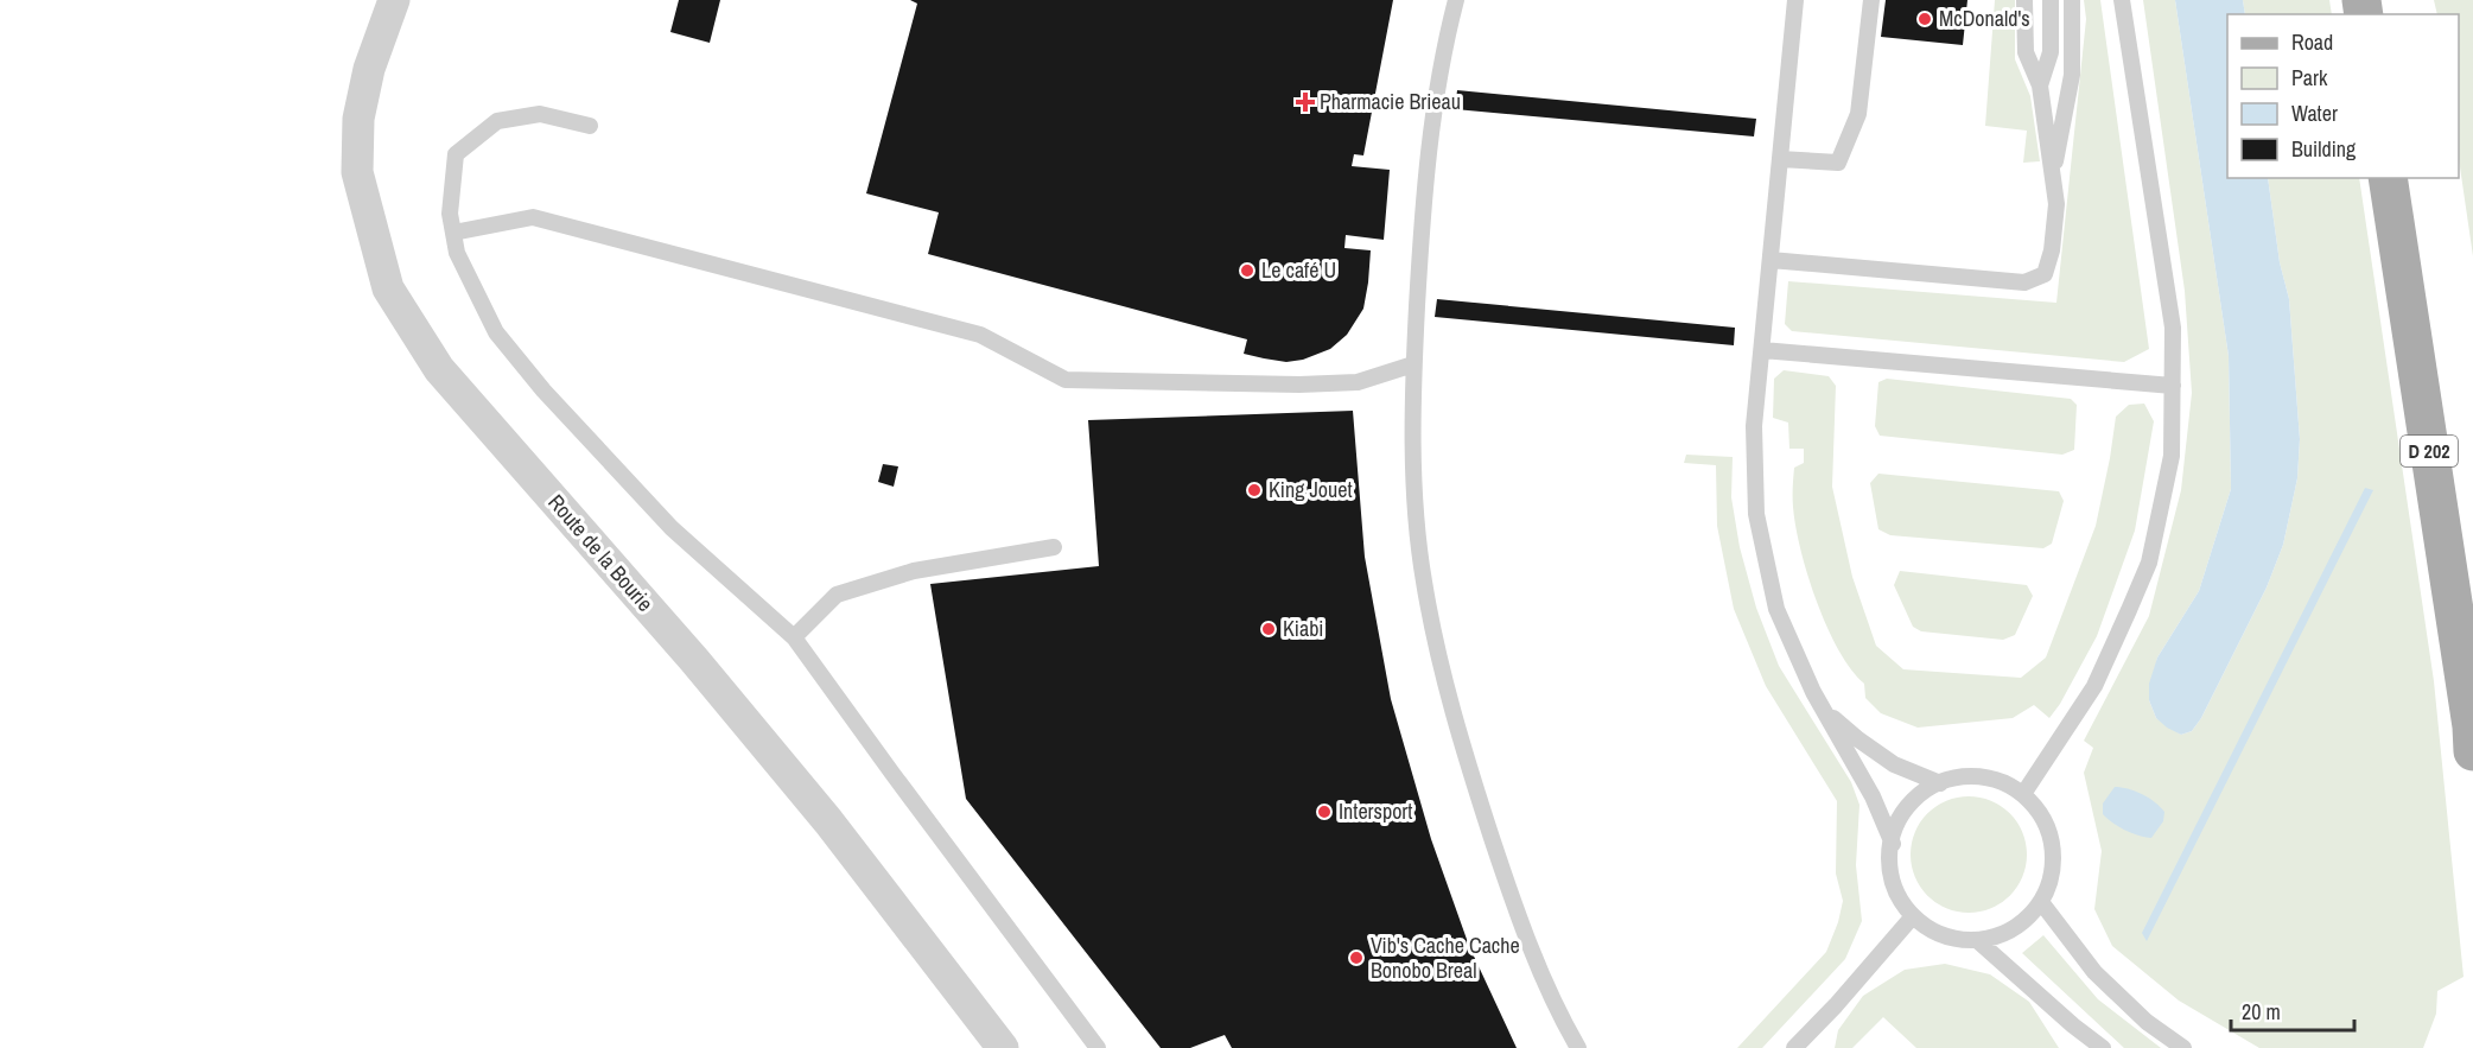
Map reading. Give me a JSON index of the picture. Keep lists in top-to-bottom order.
{
  "streets": {
    "main road": ["D 202"],
    "street": ["Route de la Bourie"]
  },
  "places": {
    "other": [
      "McDonald's",
      "Le café U",
      "King Jouet",
      "Kiabi",
      "Intersport",
      "Vib's Cache Cache Bonobo Breal"
    ],
    "health": ["Pharmacie Brieau"]
  },
  "legend": [
    "Road",
    "Park",
    "Water",
    "Building"
  ],
  "scale_bar": "20 m"
}
